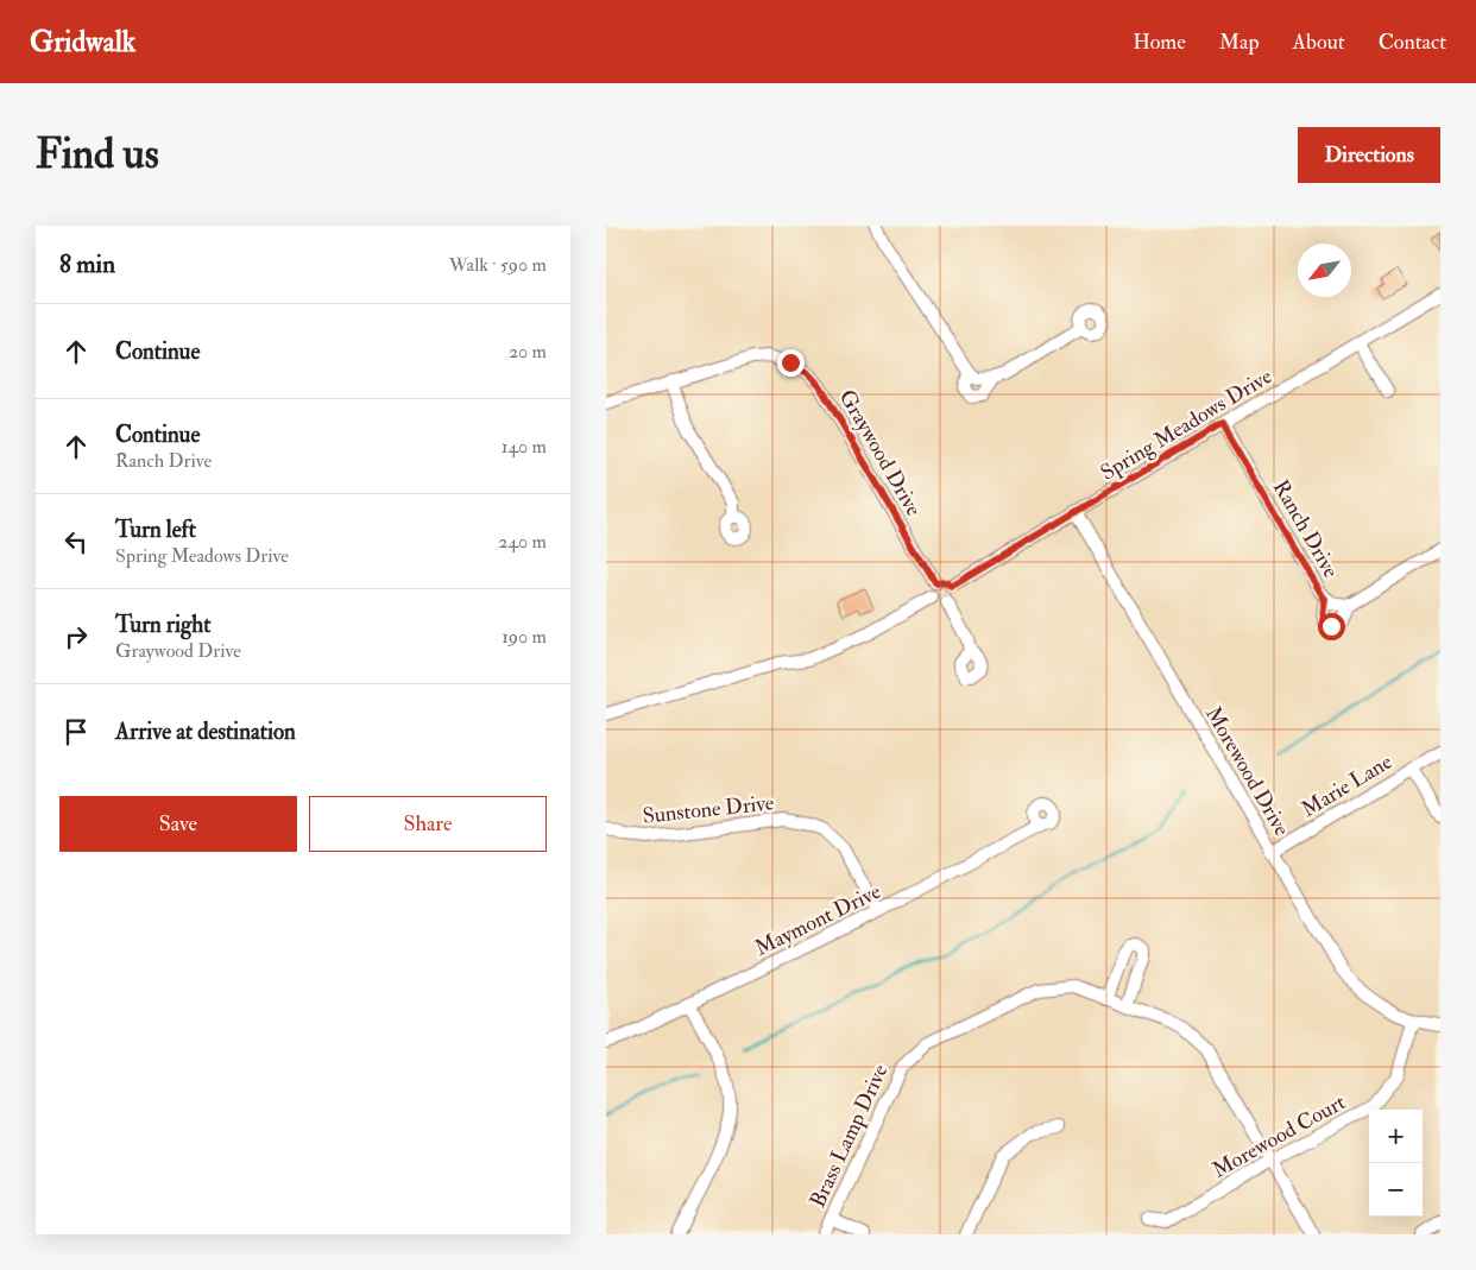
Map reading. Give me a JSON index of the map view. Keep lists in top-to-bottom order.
{
  "streets": {
    "street": [
      "Spring Meadows Drive",
      "Graywood Drive",
      "Ranch Drive",
      "Morewood Drive",
      "Marie Lane",
      "Sunstone Drive",
      "Maymont Drive",
      "Brass Lamp Drive",
      "Morewood Court"
    ]
  },
  "crossings": [
    ["Spring Meadows Drive", "Graywood Drive"],
    ["Spring Meadows Drive", "Ranch Drive"],
    ["Spring Meadows Drive", "Morewood Drive"],
    ["Morewood Drive", "Marie Lane"],
    ["Morewood Drive", "Morewood Court"],
    ["Sunstone Drive", "Maymont Drive"],
    ["Brass Lamp Drive", "Morewood Court"]
  ],
  "north": "bottom left",
  "page": {
    "header": "Gridwalk",
    "nav": [
      "Home",
      "Map",
      "About",
      "Contact"
    ],
    "buttons": [
      "Directions",
      ["Save", "Share"]
    ],
    "title": "Find us",
    "heading": ["8 min", "Walk · 590 m"],
    "list": [
      ["Continue", "20 m"],
      ["Continue", "Ranch Drive", "140 m"],
      ["Turn left", "Spring Meadows Drive", "240 m"],
      ["Turn right", "Graywood Drive", "190 m"],
      "Arrive at destination"
    ],
    "map_buttons": ["+", "−"]
  }
}
